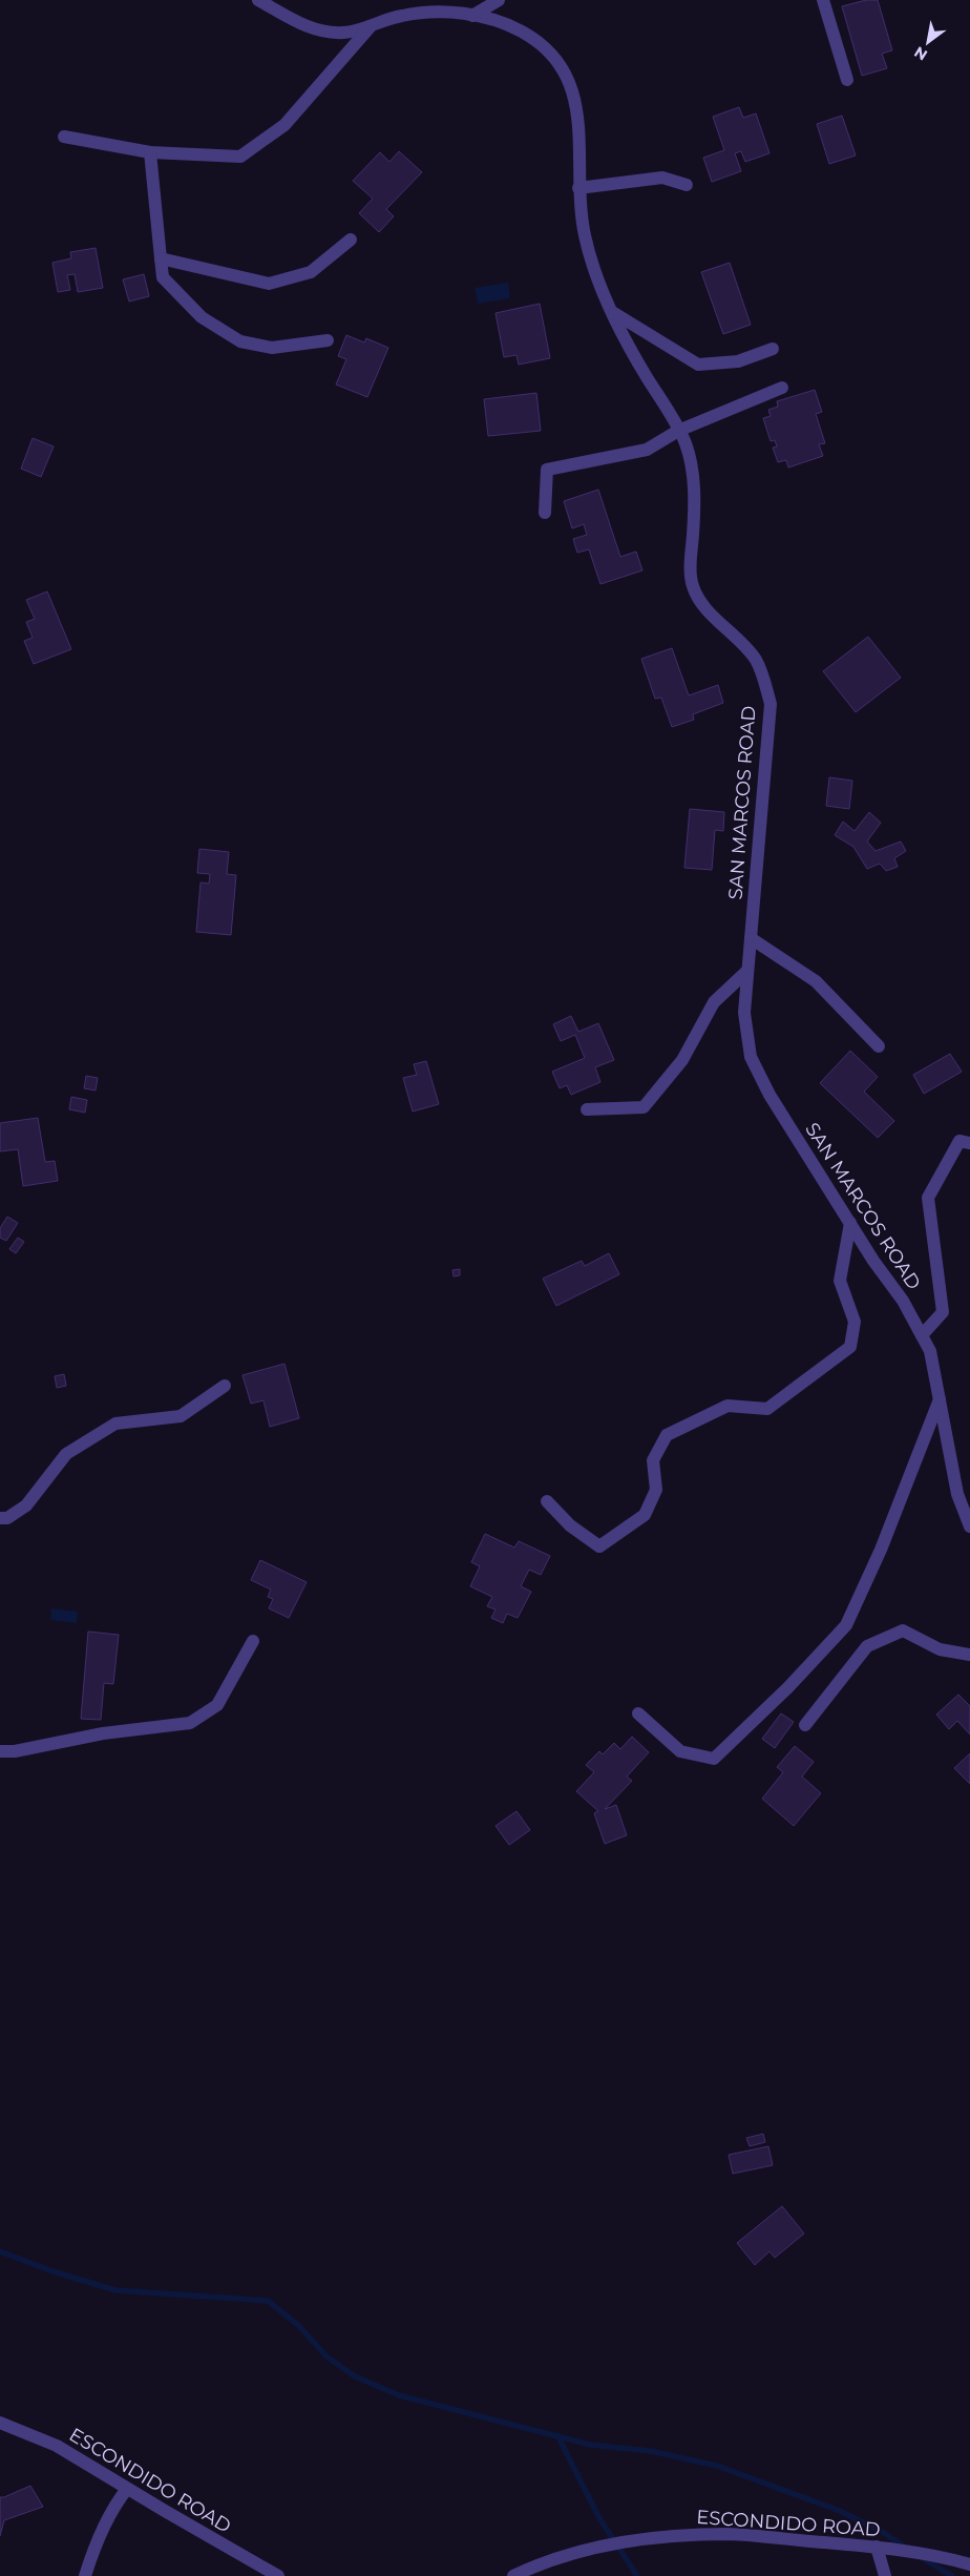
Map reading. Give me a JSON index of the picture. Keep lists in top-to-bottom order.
{
  "streets": {
    "street": ["SAN MARCOS ROAD", "ESCONDIDO ROAD"]
  },
  "north": "bottom left"
}
